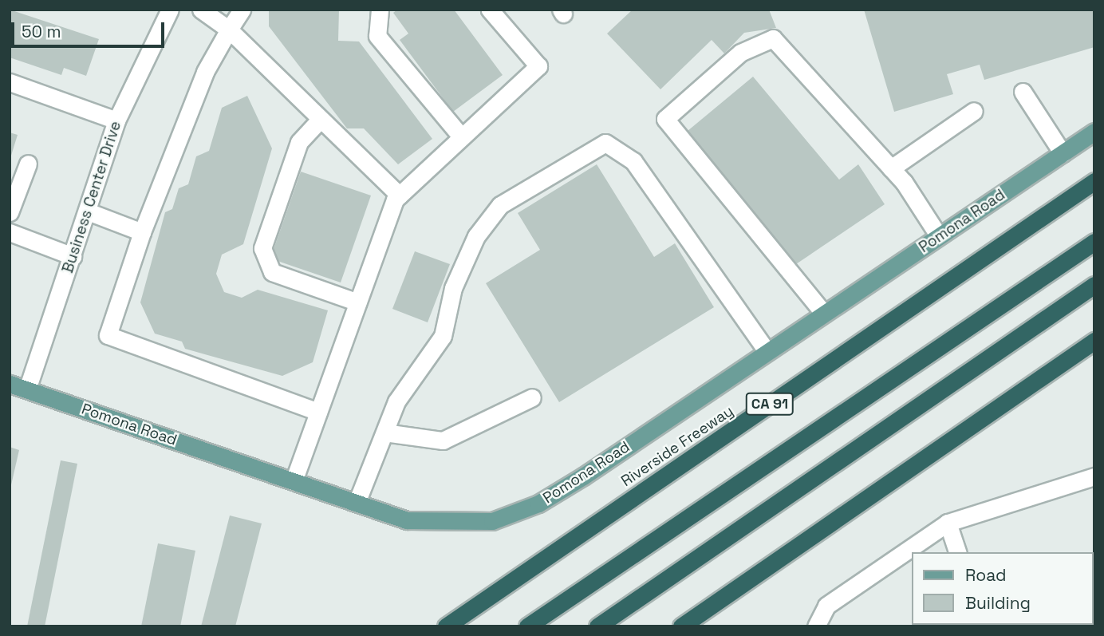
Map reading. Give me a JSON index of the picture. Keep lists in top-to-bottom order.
{
  "streets": {
    "highway": ["CA 91", "Riverside Freeway"],
    "main road": ["Pomona Road"],
    "street": ["Business Center Drive"]
  },
  "crossings": [
    ["Business Center Drive", "Pomona Road"]
  ],
  "legend": ["Road", "Building"],
  "scale_bar": "50 m"
}
